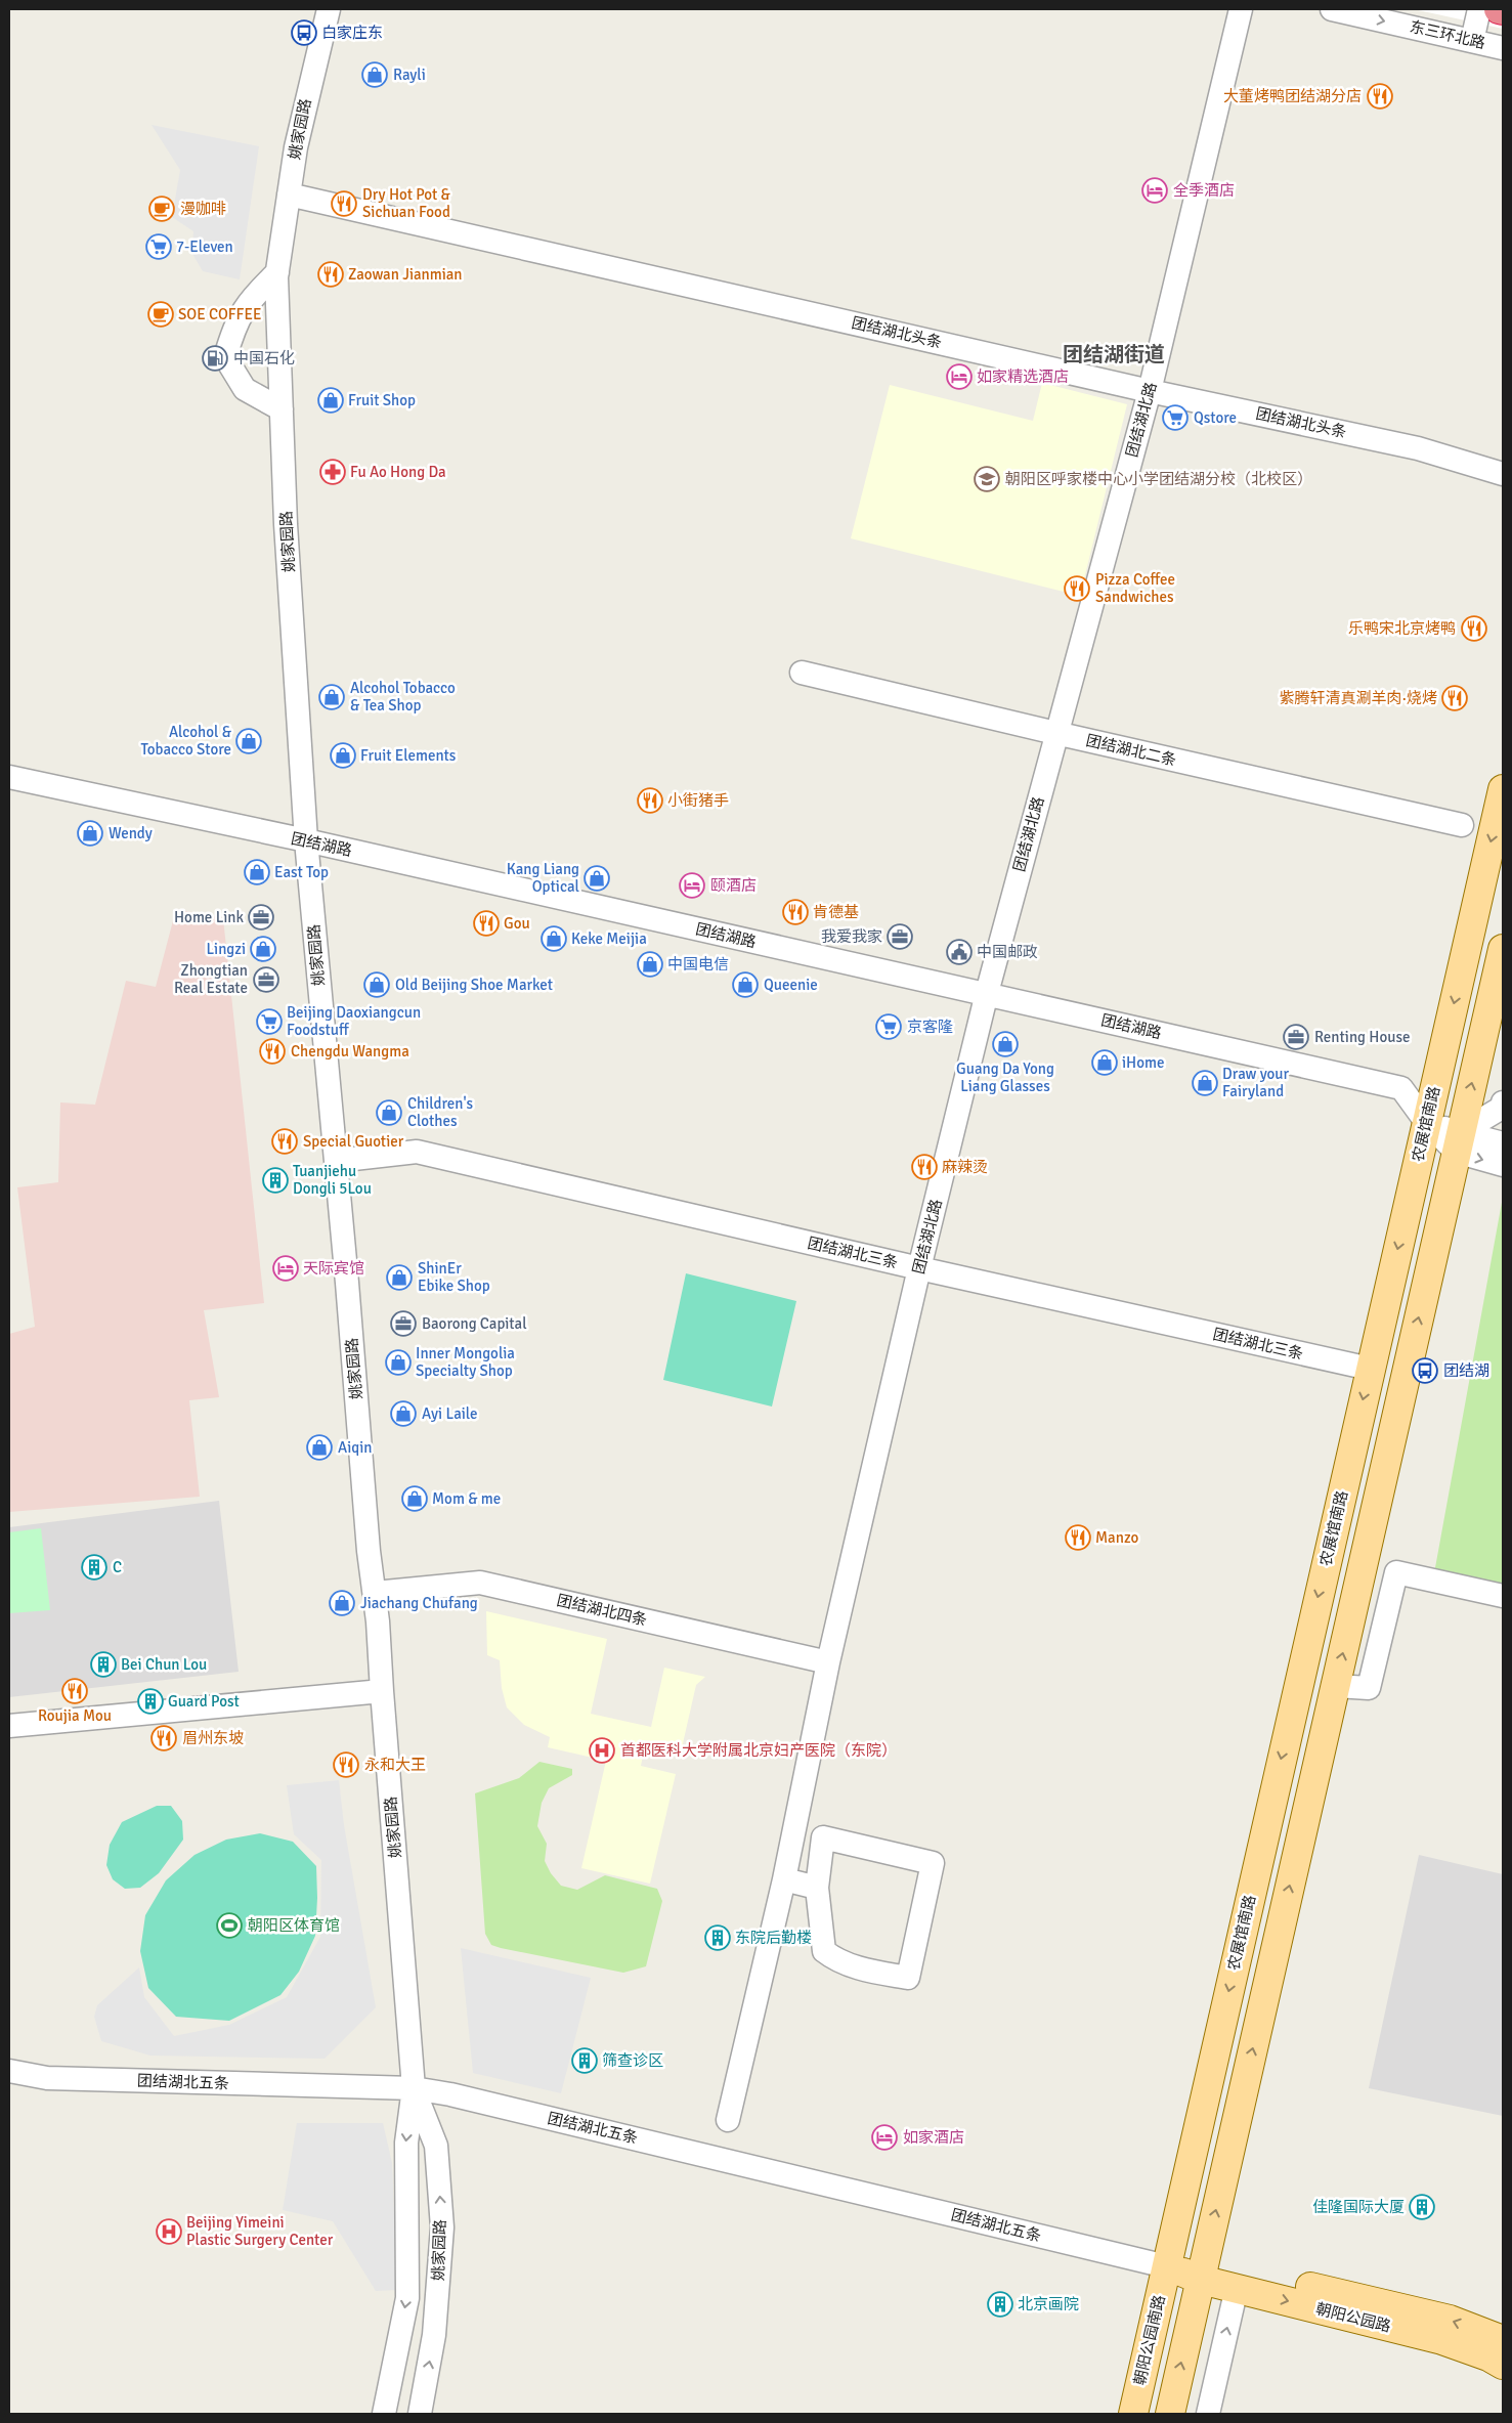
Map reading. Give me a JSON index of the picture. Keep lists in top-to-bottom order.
{
  "streets": {
    "main road": ["农展馆南路", "朝阳公园路", "朝阳公园南路"],
    "street": [
      "东三环北路",
      "姚家园路",
      "团结湖北头条",
      "团结湖北路",
      "团结湖北二条",
      "团结湖路",
      "团结湖北三条",
      "团结湖北四条",
      "团结湖北五条"
    ]
  },
  "crossings": [
    ["姚家园路", "团结湖北头条"],
    ["姚家园路", "团结湖路"],
    ["姚家园路", "团结湖北三条"],
    ["姚家园路", "团结湖北四条"],
    ["姚家园路", "团结湖北五条"],
    ["团结湖北头条", "团结湖北路"],
    ["团结湖北路", "团结湖北二条"],
    ["团结湖北路", "团结湖路"],
    ["团结湖北路", "团结湖北三条"],
    ["团结湖北路", "团结湖北四条"],
    ["团结湖路", "农展馆南路"],
    ["农展馆南路", "团结湖北三条"],
    ["农展馆南路", "团结湖北五条"],
    ["农展馆南路", "朝阳公园南路"],
    ["团结湖北五条", "朝阳公园南路"]
  ],
  "one_way": ["东三环北路"],
  "districts": ["团结湖街道"],
  "places": {
    "bus stop": ["白家庄东", "团结湖"],
    "shop": [
      "Rayli",
      "Fruit Shop",
      "Alcohol Tobacco & Tea Shop",
      "Alcohol & Tobacco Store",
      "Fruit Elements",
      "Wendy",
      "East Top",
      "Kang Liang Optical",
      "Keke Meijia",
      "Lingzi",
      "中国电信",
      "Old Beijing Shoe Market",
      "Queenie",
      "Guang Da Yong Liang Glasses",
      "iHome",
      "Draw your Fairyland",
      "Children's Clothes",
      "ShinEr Ebike Shop",
      "Inner Mongolia Specialty Shop",
      "Ayi Laile",
      "Aiqin",
      "Mom & me",
      "Jiachang Chufang"
    ],
    "restaurant": [
      "大董烤鸭团结湖分店",
      "Dry Hot Pot & Sichuan Food",
      "Zaowan Jianmian",
      "Pizza Coffee Sandwiches",
      "乐鸭宋北京烤鸭",
      "紫腾轩清真涮羊肉·烧烤",
      "小街猪手",
      "肯德基",
      "Gou",
      "Chengdu Wangma",
      "Special Guotier",
      "麻辣烫",
      "Manzo",
      "Roujia Mou",
      "眉州东坡",
      "永和大王"
    ],
    "hotel": [
      "全季酒店",
      "如家精选酒店",
      "颐酒店",
      "天际宾馆",
      "如家酒店"
    ],
    "cafe": ["漫咖啡", "SOE COFFEE"],
    "supermarket": [
      "7-Eleven",
      "Qstore",
      "Beijing Daoxiangcun Foodstuff",
      "京客隆"
    ],
    "fuel station": ["中国石化"],
    "pharmacy": ["Fu Ao Hong Da"],
    "school or university": ["朝阳区呼家楼中心小学团结湖分校（北校区）"],
    "office": [
      "Home Link",
      "我爱我家",
      "Zhongtian Real Estate",
      "Renting House",
      "Baorong Capital"
    ],
    "public building": ["中国邮政"],
    "building": [
      "Tuanjiehu Dongli 5Lou",
      "C",
      "Bei Chun Lou",
      "Guard Post",
      "东院后勤楼",
      "筛查诊区",
      "佳隆国际大厦",
      "北京画院"
    ],
    "hospital": ["首都医科大学附属北京妇产医院（东院）", "Beijing Yimeini Plastic Surgery Center"],
    "sports": ["朝阳区体育馆"]
  }
}
